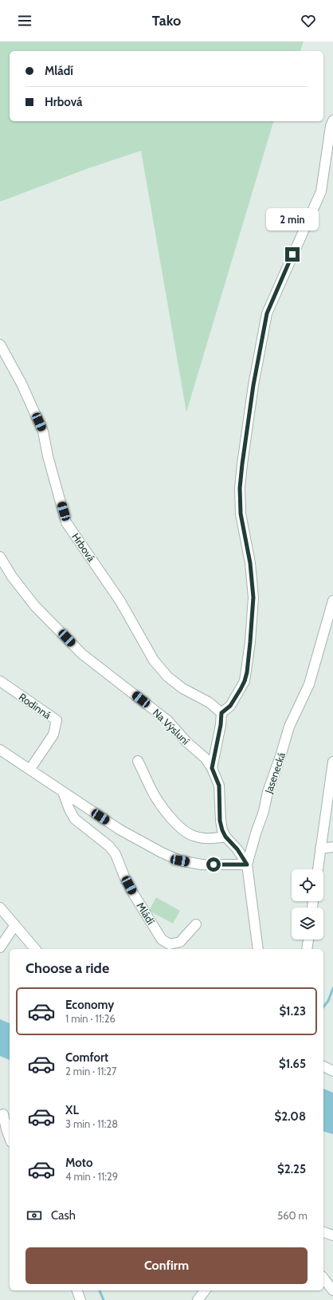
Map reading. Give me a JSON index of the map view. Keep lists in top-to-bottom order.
{
  "streets": {
    "street": [
      "Hrbová",
      "Rodinná",
      "Na Výsluní",
      "Jasenecká",
      "Mládí"
    ]
  },
  "crossings": [
    ["Na Výsluní", "Jasenecká"]
  ],
  "page": {
    "header": "Tako",
    "banner": ["Mládí", "Hrbová"],
    "bubble": "2 min",
    "heading": "Choose a ride",
    "list": [
      {
        "name": "Economy",
        "note": "1 min · 11:26",
        "value": "$1.23"
      },
      {
        "name": "Comfort",
        "note": "2 min · 11:27",
        "value": "$1.65"
      },
      {
        "name": "XL",
        "note": "3 min · 11:28",
        "value": "$2.08"
      },
      {
        "name": "Moto",
        "note": "4 min · 11:29",
        "value": "$2.25"
      }
    ],
    "pay": ["Cash", "560 m"],
    "buttons": "Confirm"
  }
}
